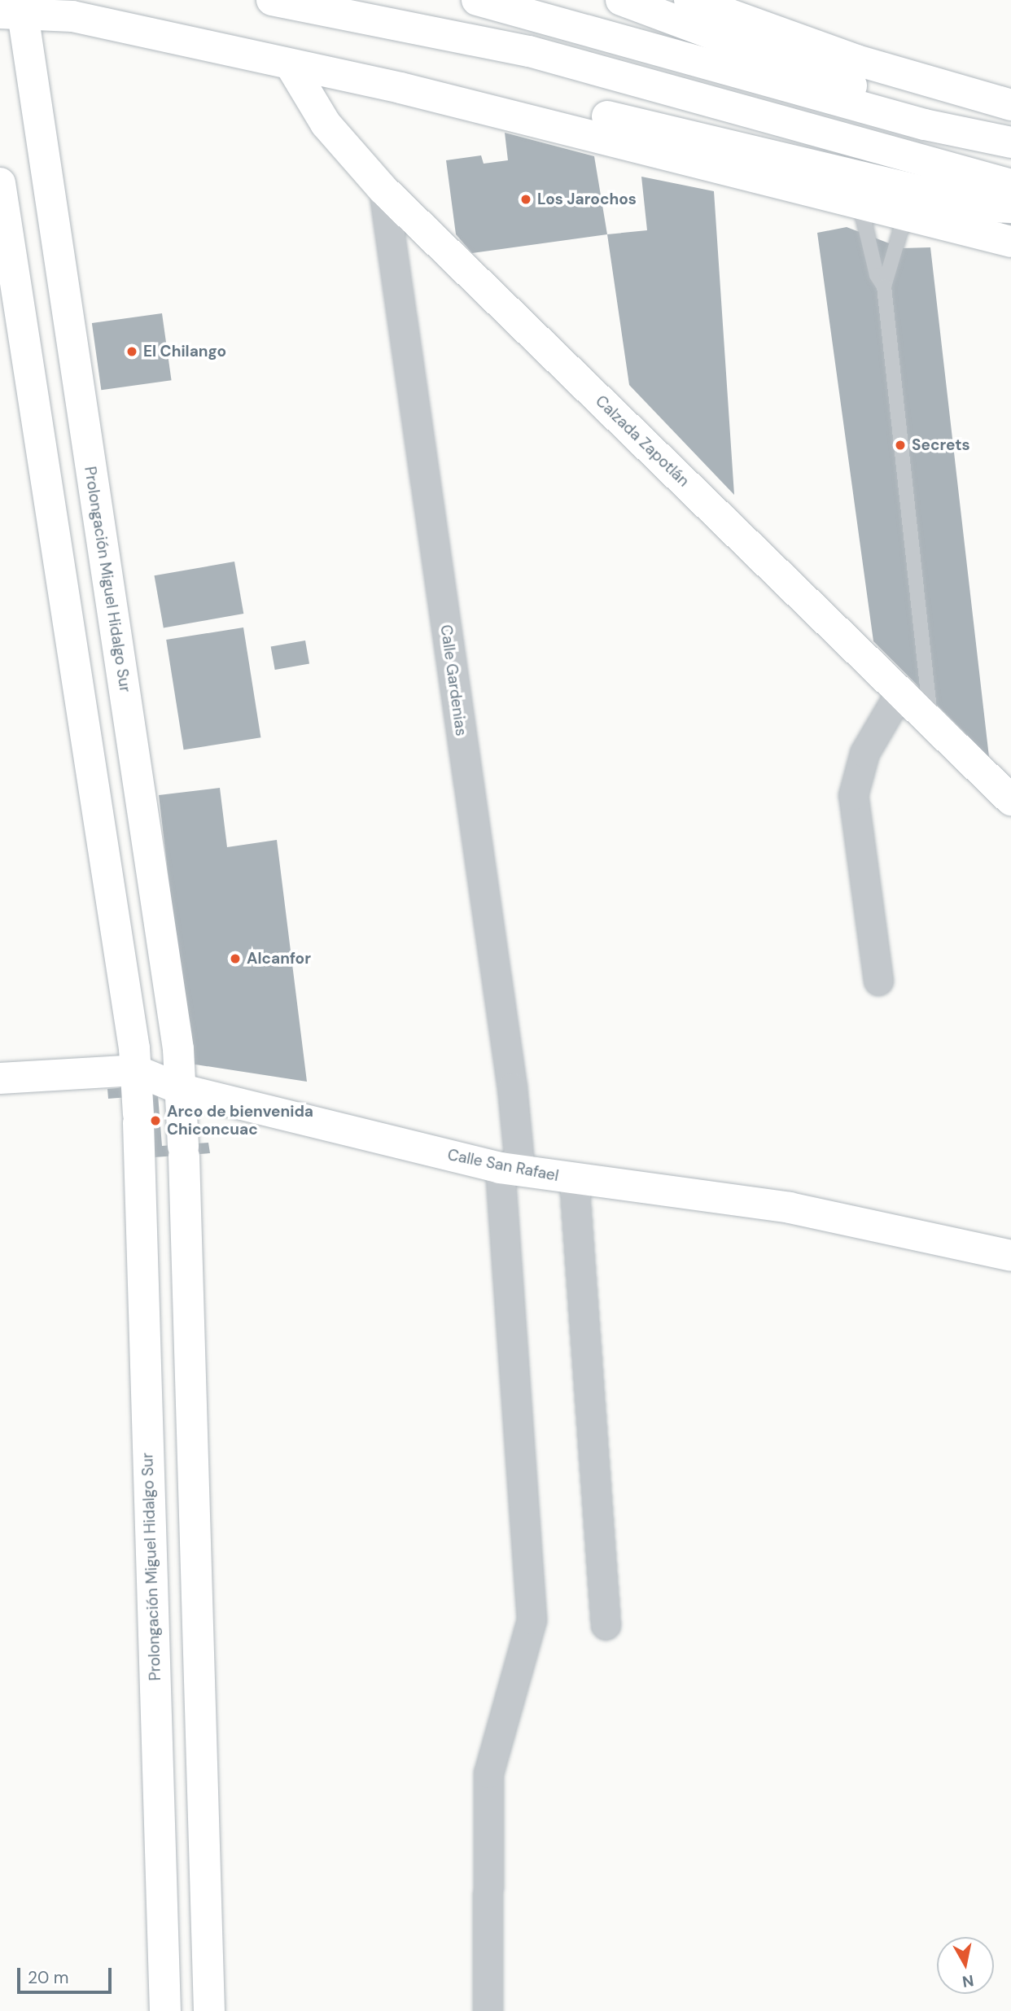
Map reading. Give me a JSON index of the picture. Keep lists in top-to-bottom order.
{
  "streets": {
    "main road": ["Calzada Zapotlán", "Prolongación Miguel Hidalgo Sur", "Calle San Rafael"],
    "street": ["Calle Gardenias"]
  },
  "crossings": [
    ["Calzada Zapotlán", "Calle Gardenias"],
    ["Prolongación Miguel Hidalgo Sur", "Calle San Rafael"],
    ["Calle Gardenias", "Calle San Rafael"]
  ],
  "places": [
    "Los Jarochos",
    "El Chilango",
    "Secrets",
    "Alcanfor",
    "Arco de bienvenida Chiconcuac"
  ],
  "scale_bar": "20 m",
  "north": "bottom"
}
